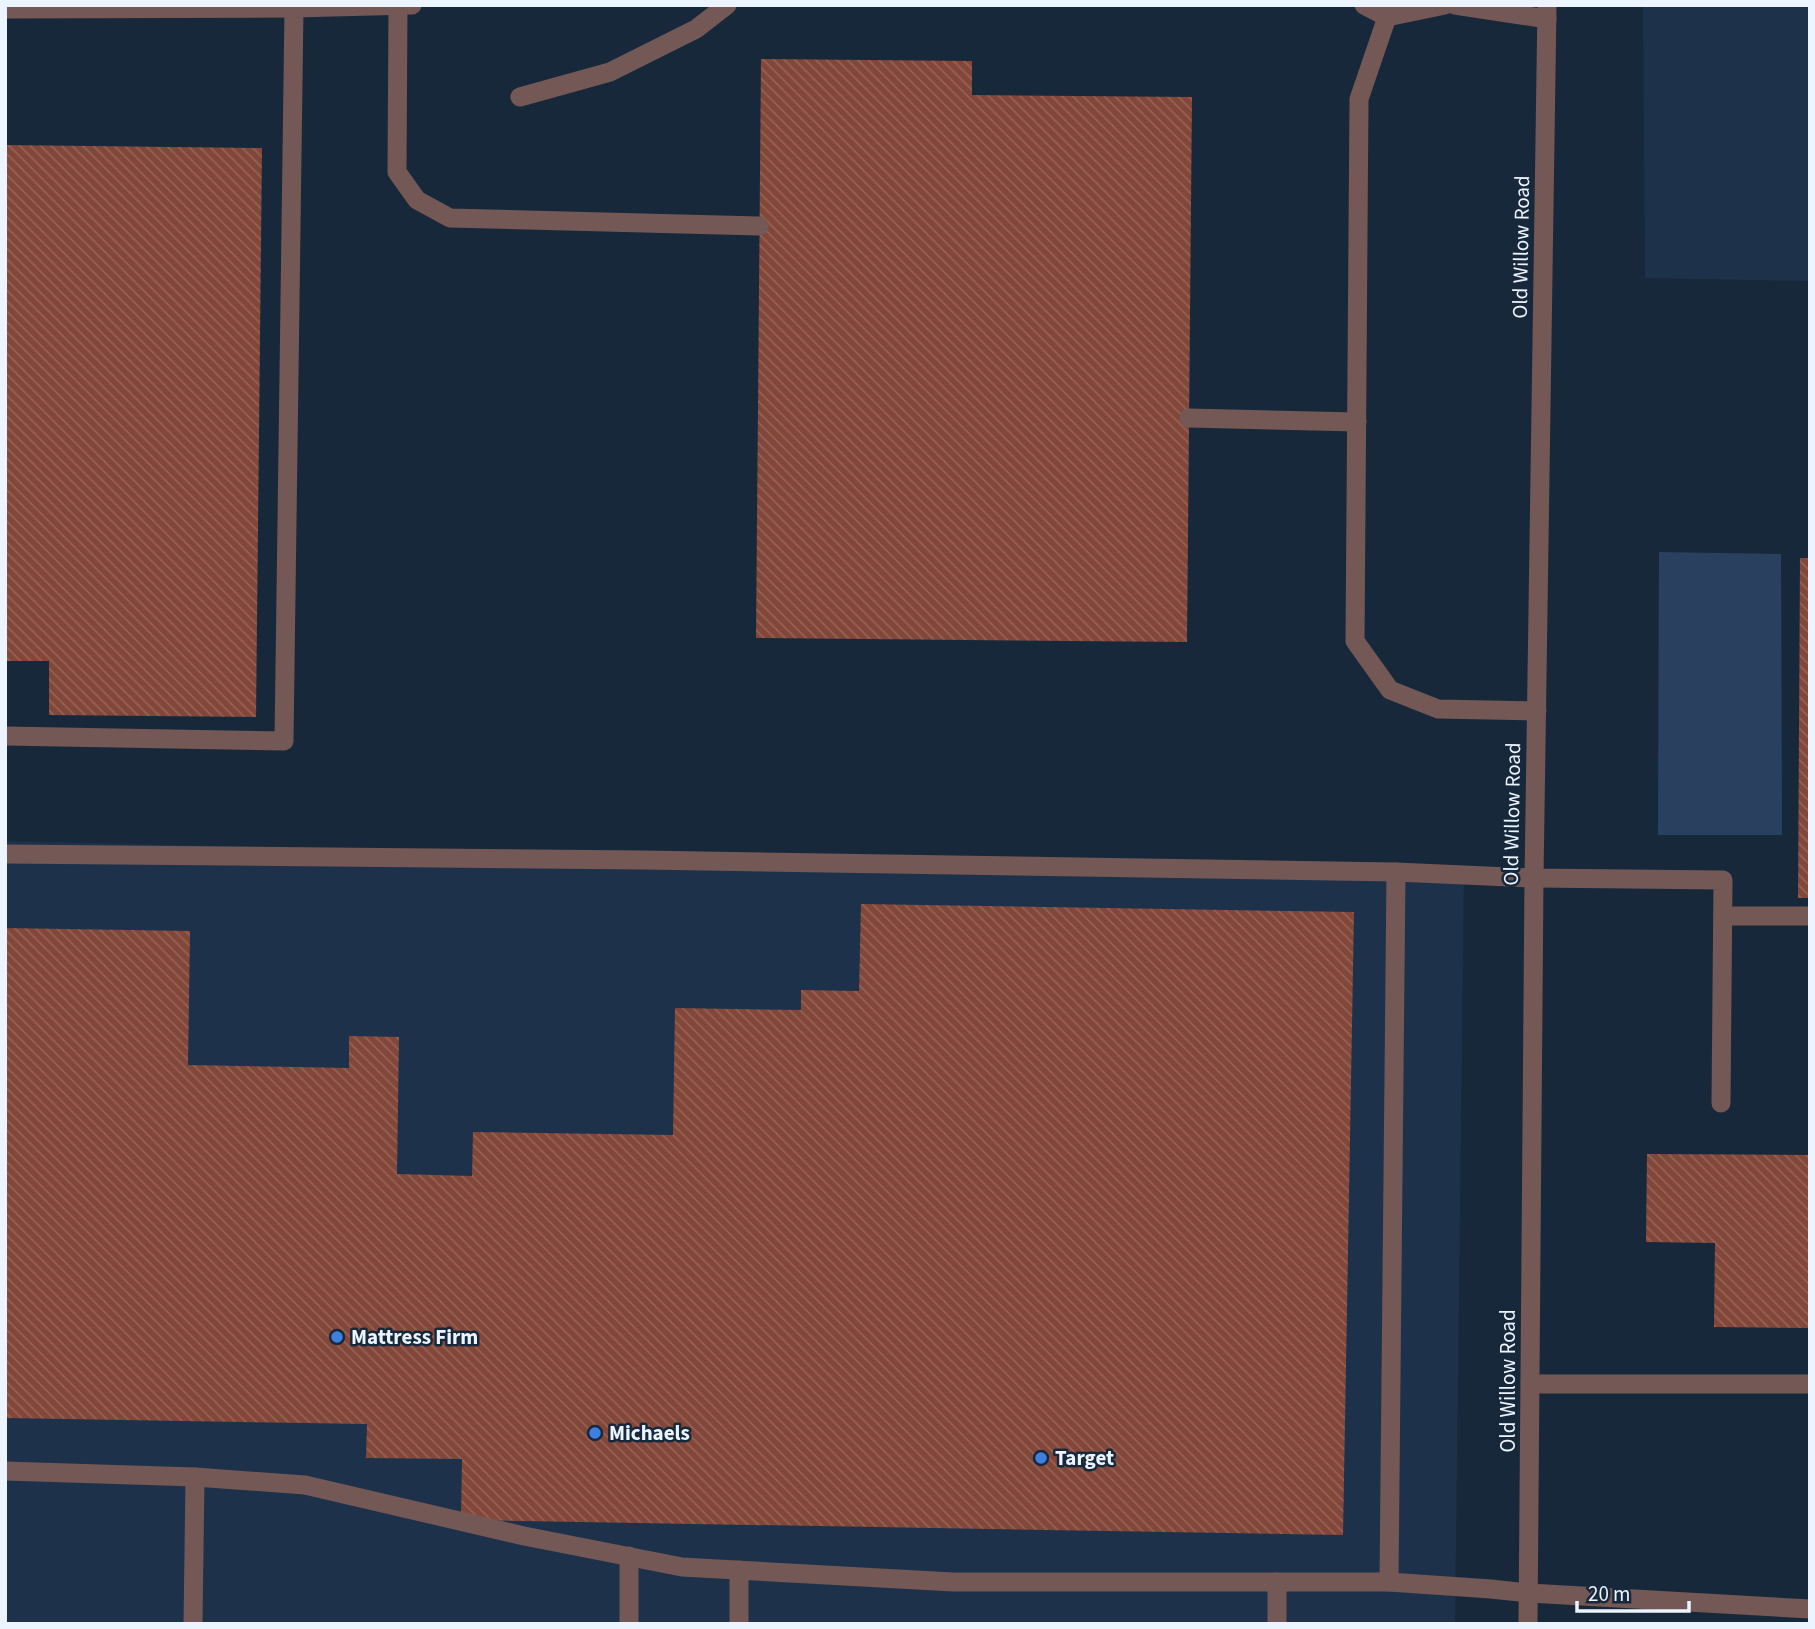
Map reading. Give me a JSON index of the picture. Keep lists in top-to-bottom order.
{
  "streets": {
    "street": ["Old Willow Road"]
  },
  "places": ["Mattress Firm", "Michaels", "Target"],
  "scale_bar": "20 m"
}
